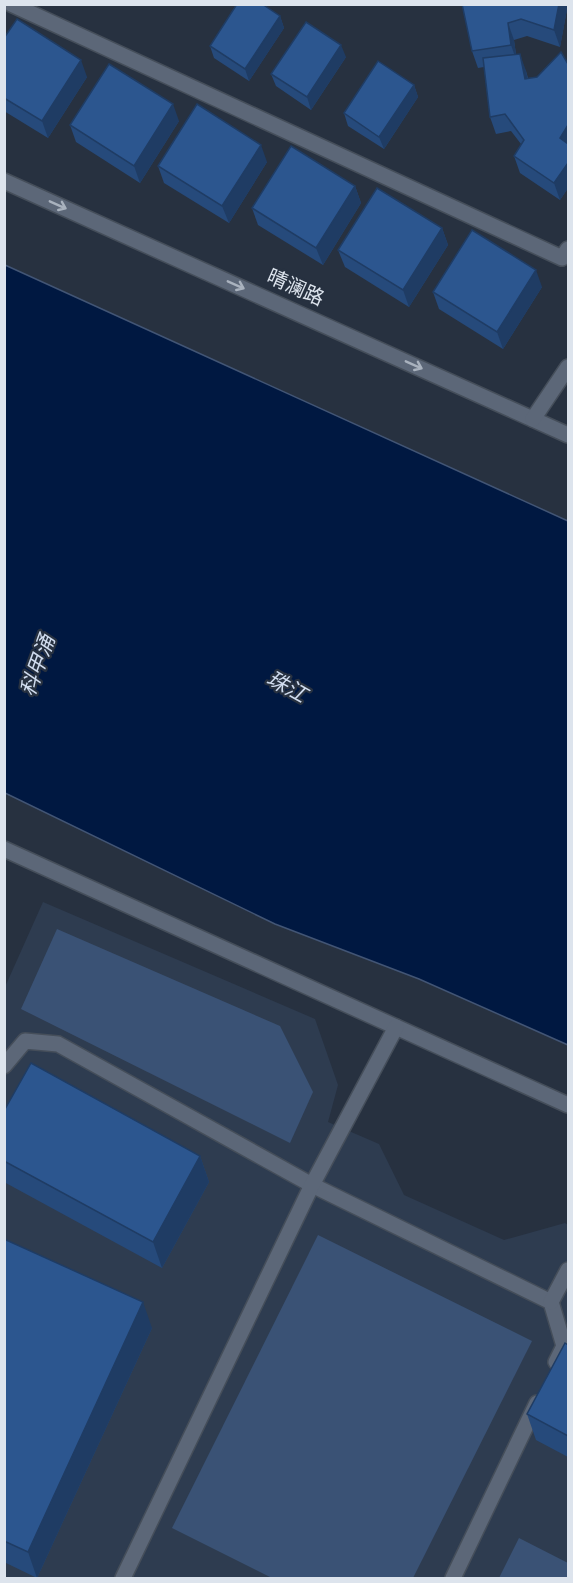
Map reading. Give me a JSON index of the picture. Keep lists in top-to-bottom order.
{
  "streets": {
    "street": ["晴澜路"]
  },
  "one_way": ["晴澜路"],
  "water": ["科甲涌", "珠江"]
}
